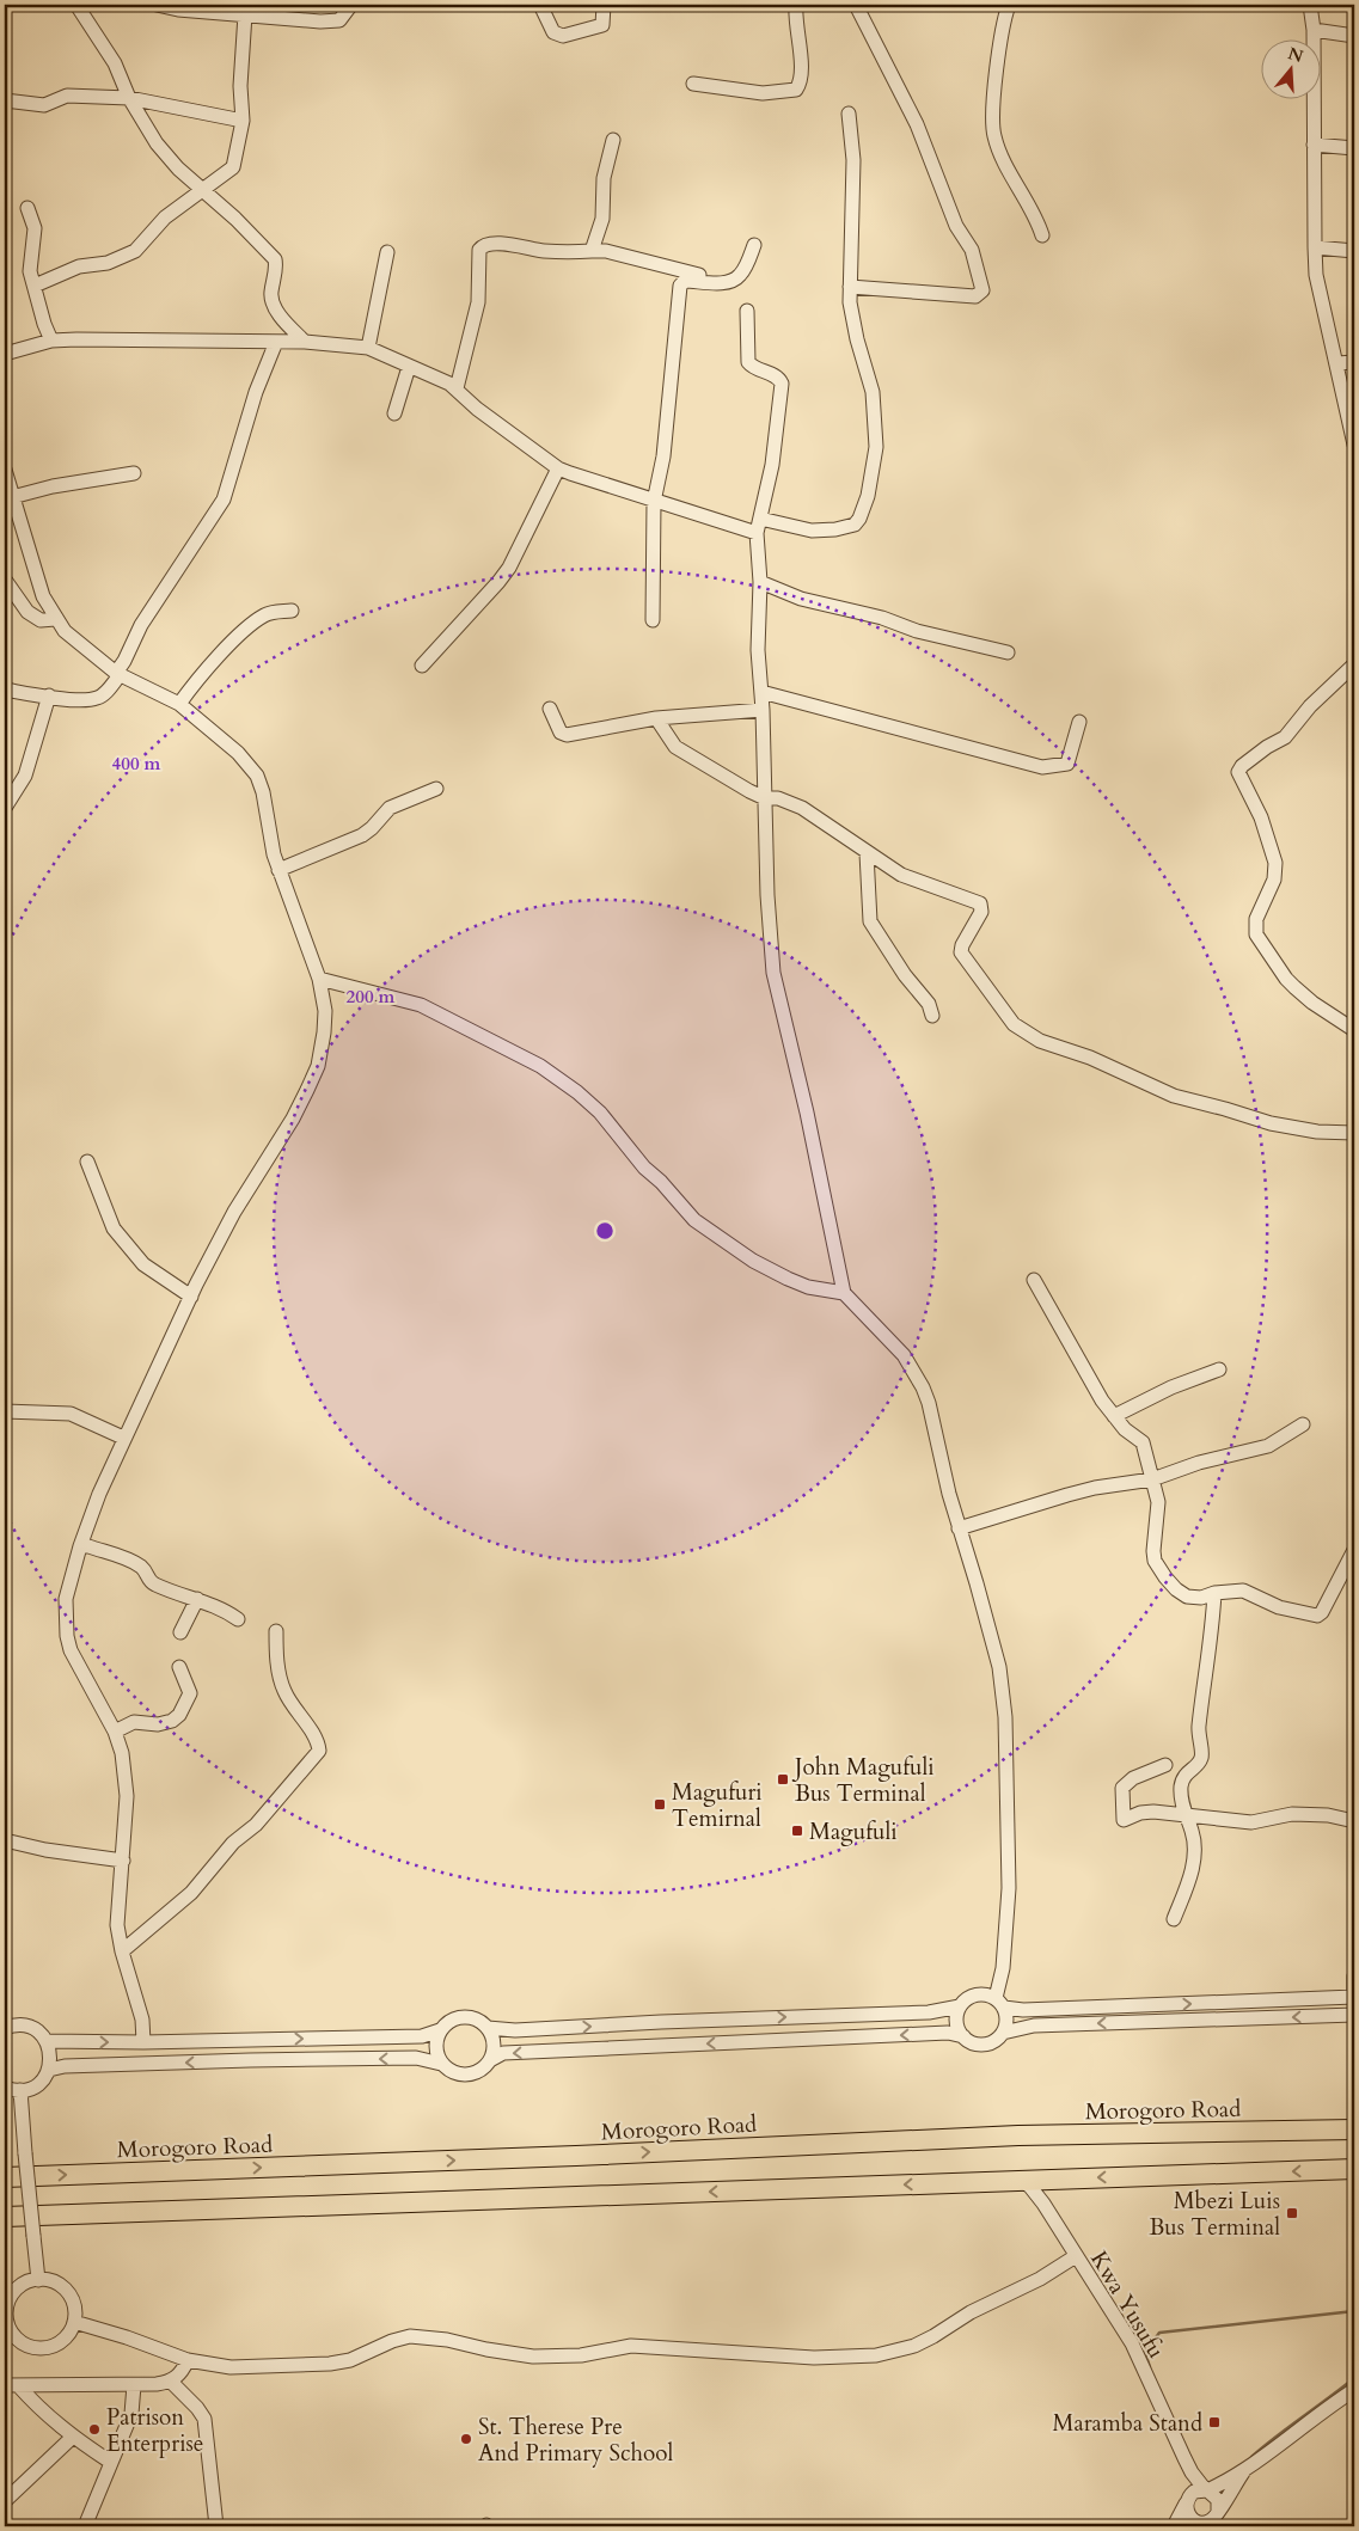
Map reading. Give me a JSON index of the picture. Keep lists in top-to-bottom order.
{
  "streets": {
    "highway": ["Morogoro Road"],
    "street": ["Kwa Yusufu"]
  },
  "places": {
    "transit": [
      "John Magufuli Bus Terminal",
      "Magufuri Temirnal",
      "Magufuli",
      "Mbezi Luis Bus Terminal",
      "Maramba Stand"
    ],
    "other": ["Patrison Enterprise", "St. Therese Pre And Primary School"]
  },
  "north": "top",
  "rings": ["400 m", "200 m"]
}
